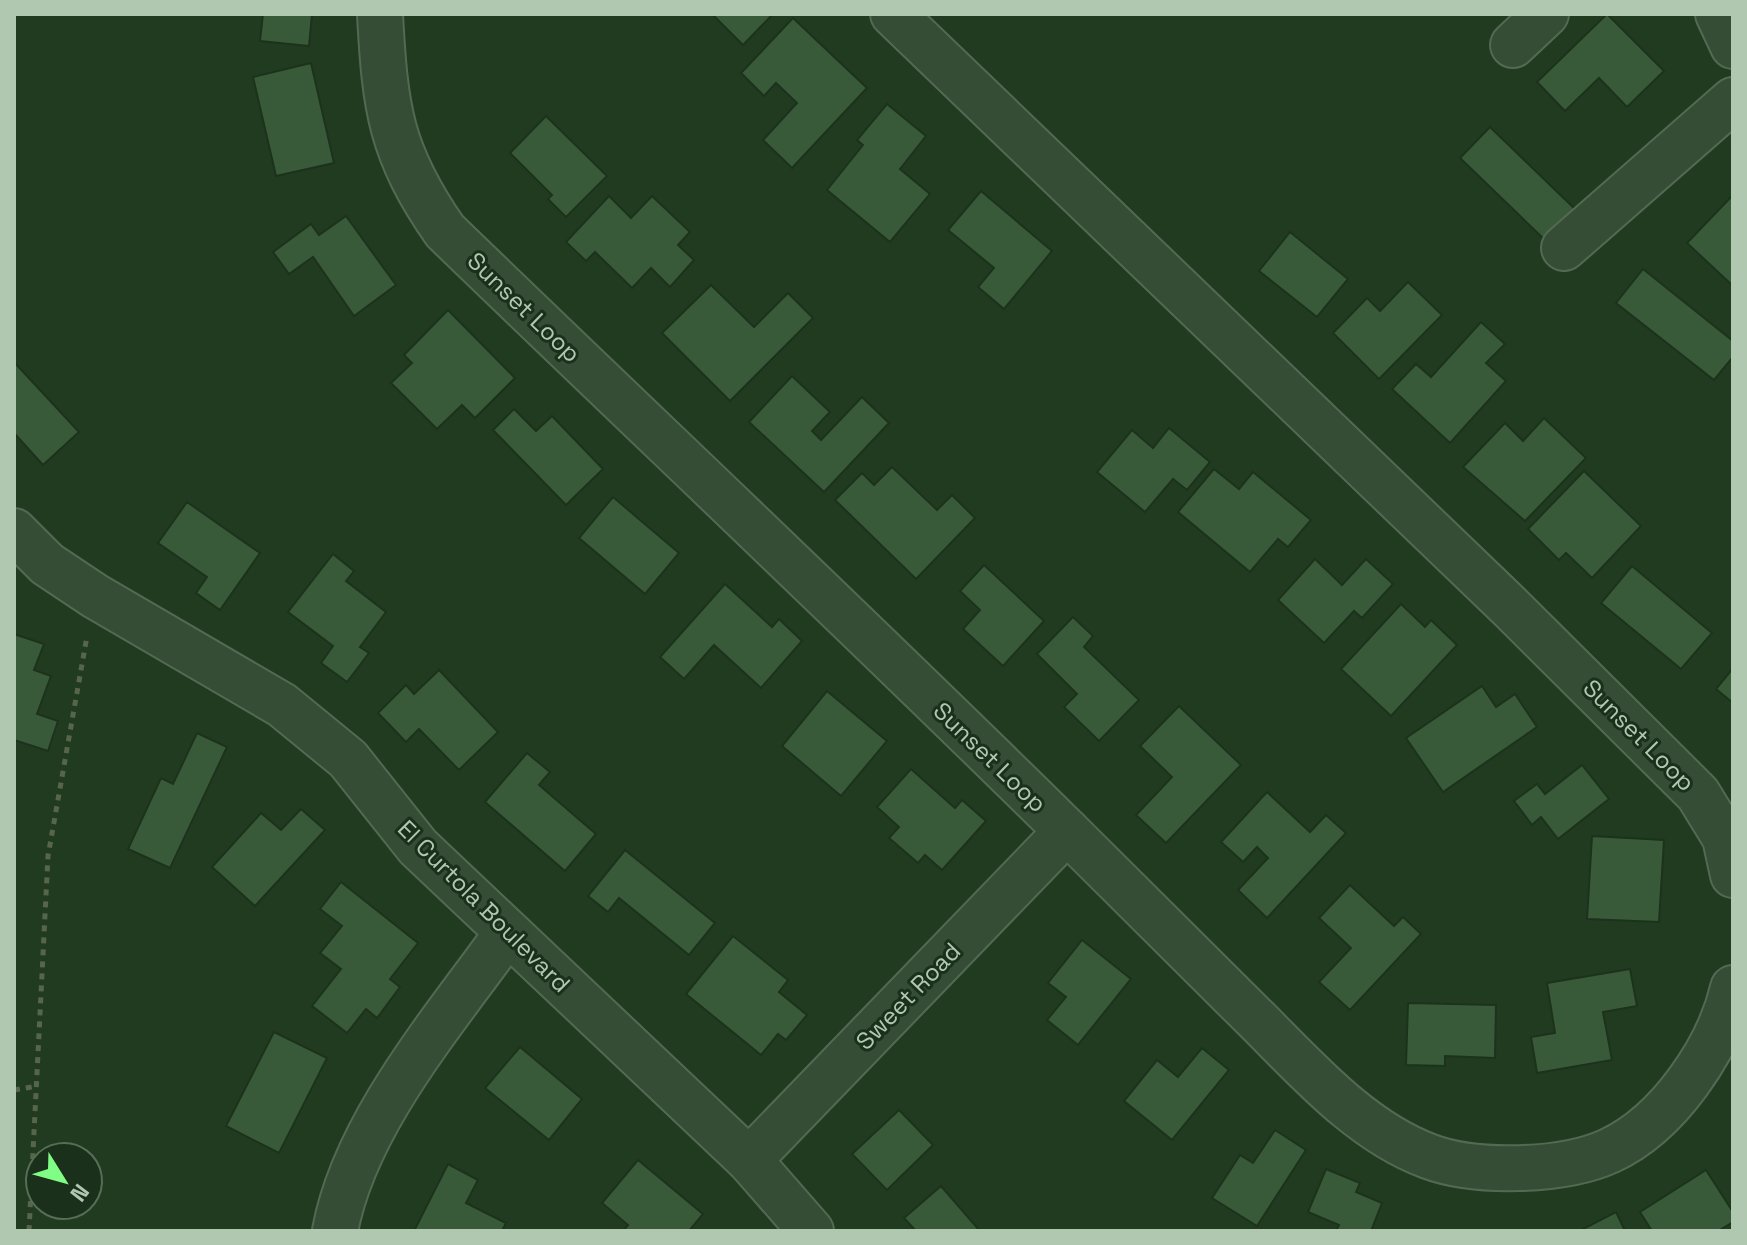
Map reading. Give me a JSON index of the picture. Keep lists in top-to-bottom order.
{
  "streets": {
    "street": ["Sunset Loop", "El Curtola Boulevard", "Sweet Road"]
  },
  "crossings": [
    ["Sunset Loop", "Sweet Road"],
    ["El Curtola Boulevard", "Sweet Road"]
  ],
  "north": "bottom right"
}
